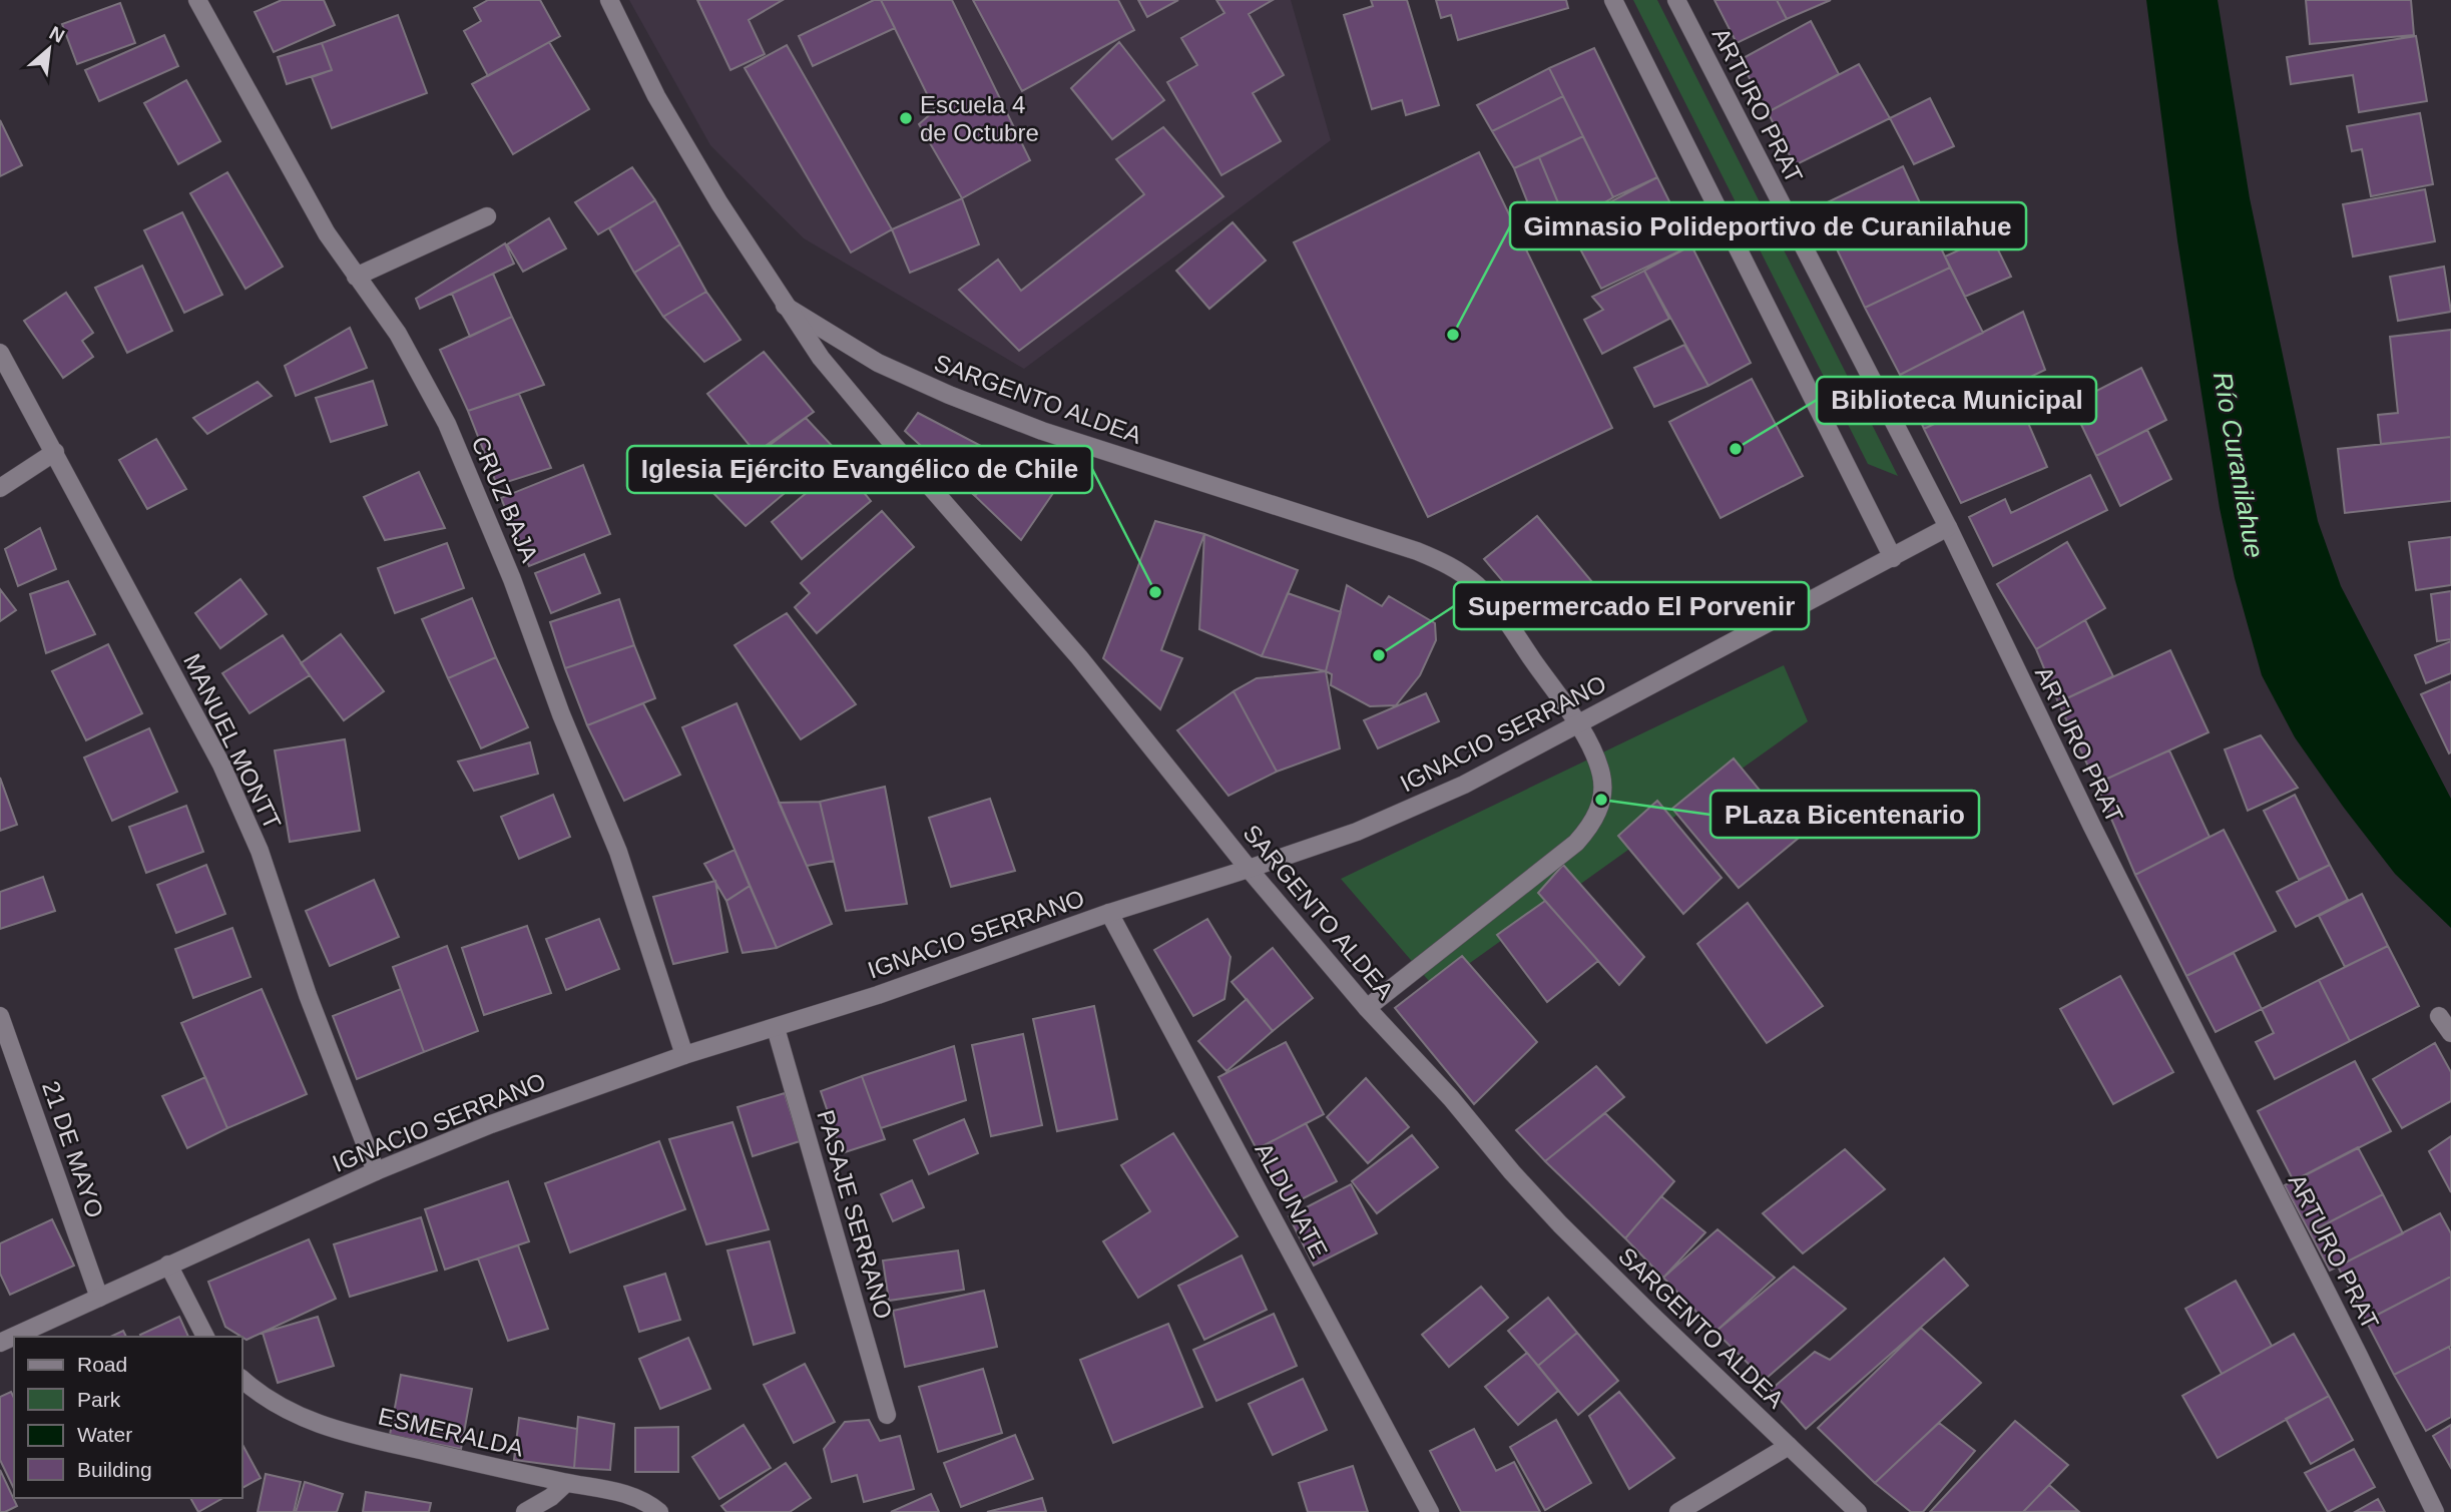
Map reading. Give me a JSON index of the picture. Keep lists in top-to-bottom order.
{
  "streets": {
    "street": [
      "ARTURO PRAT",
      "SARGENTO ALDEA",
      "CRUZ BAJA",
      "IGNACIO SERRANO",
      "MANUEL MONTT",
      "21 DE MAYO",
      "ALDUNATE",
      "PASAJE SERRANO",
      "ESMERALDA"
    ]
  },
  "crossings": [
    ["ARTURO PRAT", "IGNACIO SERRANO"],
    ["SARGENTO ALDEA", "IGNACIO SERRANO"],
    ["CRUZ BAJA", "IGNACIO SERRANO"],
    ["IGNACIO SERRANO", "MANUEL MONTT"],
    ["IGNACIO SERRANO", "21 DE MAYO"],
    ["IGNACIO SERRANO", "ALDUNATE"],
    ["IGNACIO SERRANO", "PASAJE SERRANO"]
  ],
  "water": ["Río Curanilahue"],
  "places": [
    "Escuela 4 de Octubre",
    "Gimnasio Polideportivo de Curanilahue",
    "Biblioteca Municipal",
    "Iglesia Ejército Evangélico de Chile",
    "Supermercado El Porvenir",
    "PLaza Bicentenario"
  ],
  "legend": [
    "Road",
    "Park",
    "Water",
    "Building"
  ],
  "north": "top right"
}
